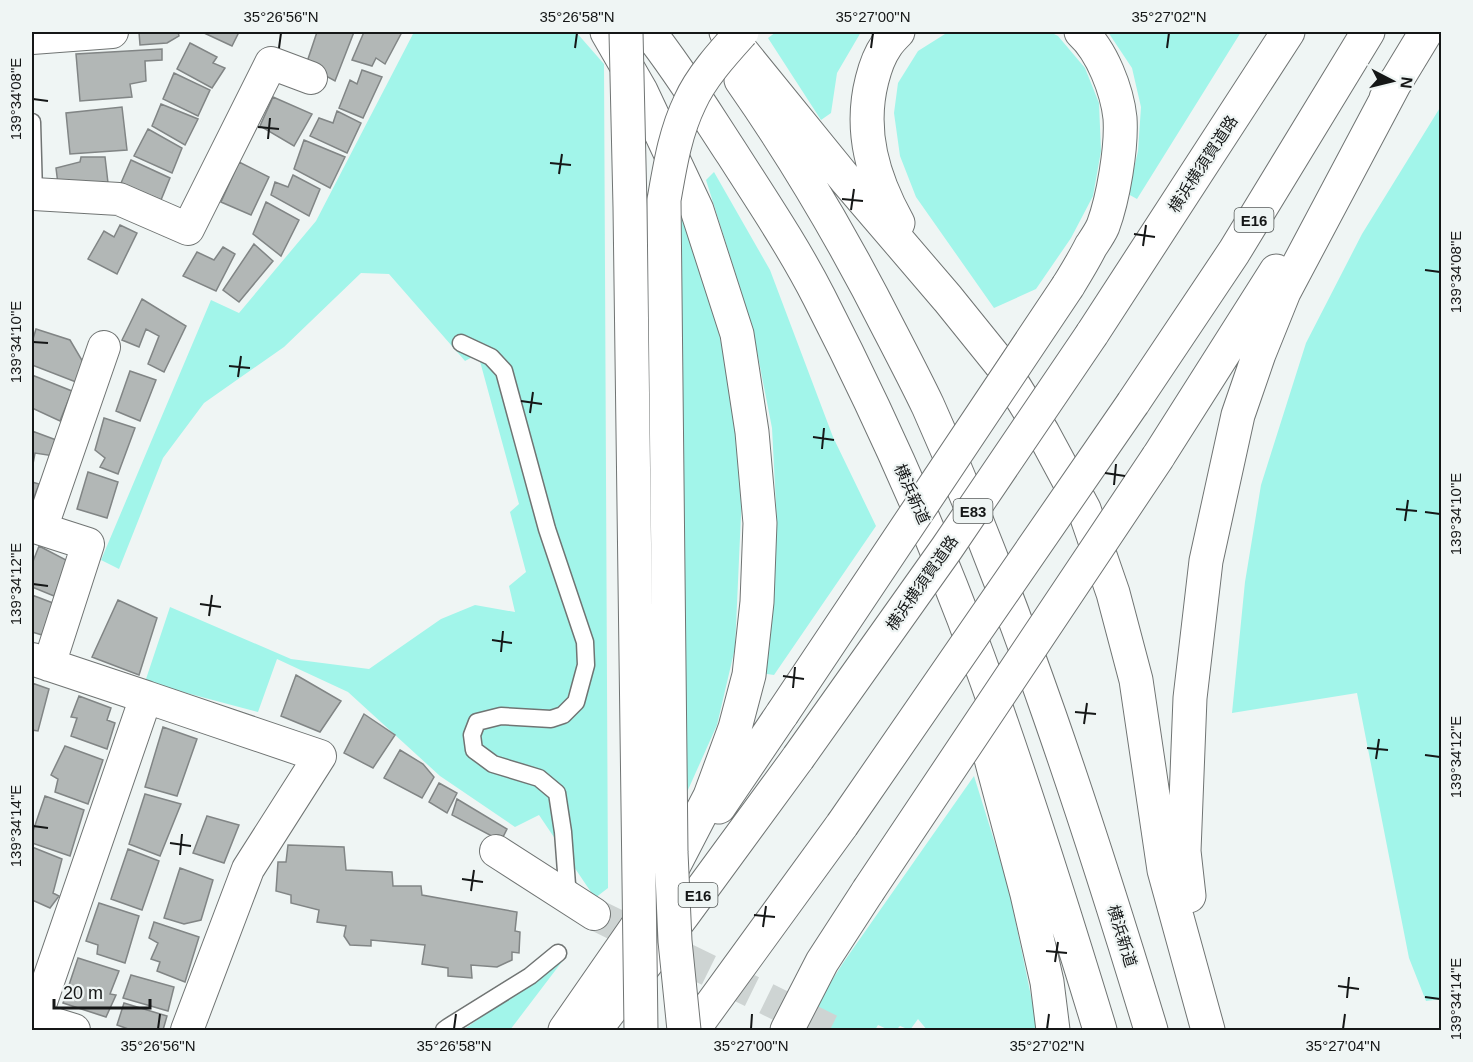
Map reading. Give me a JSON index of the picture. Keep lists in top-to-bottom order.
{
  "streets": {
    "highway": [
      "横浜横須賀道路",
      "E16",
      "横浜新道",
      "E83"
    ]
  },
  "scale_bar": "20 m",
  "north": "right",
  "coordinates": [
    "35°26'56\"N",
    "35°26'58\"N",
    "35°27'00\"N",
    "35°27'02\"N",
    "139°34'08\"E",
    "139°34'10\"E",
    "139°34'12\"E",
    "139°34'14\"E",
    "35°27'04\"N"
  ]
}
